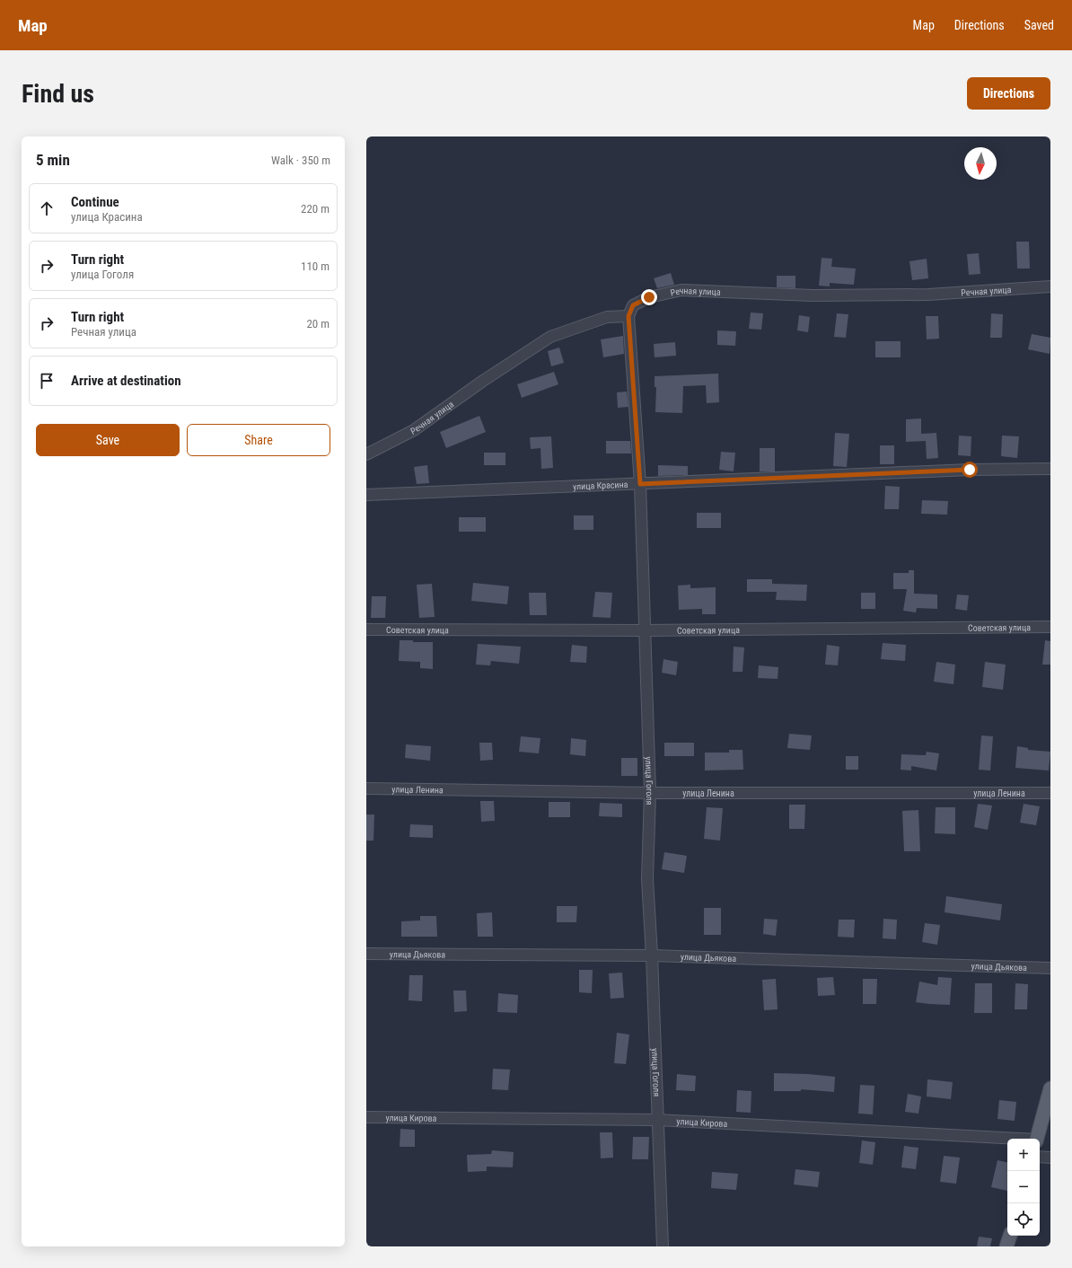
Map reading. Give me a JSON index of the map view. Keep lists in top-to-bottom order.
{
  "streets": {
    "street": [
      "Речная улица",
      "улица Красина",
      "Советская улица",
      "улица Гоголя",
      "улица Ленина",
      "улица Дьякова",
      "улица Кирова"
    ]
  },
  "crossings": [
    ["Речная улица", "улица Гоголя"],
    ["улица Красина", "улица Гоголя"],
    ["Советская улица", "улица Гоголя"],
    ["улица Гоголя", "улица Ленина"],
    ["улица Гоголя", "улица Дьякова"],
    ["улица Гоголя", "улица Кирова"]
  ],
  "north": "bottom",
  "page": {
    "header": "Map",
    "nav": ["Map", "Directions", "Saved"],
    "buttons": [
      "Directions",
      ["Save", "Share"]
    ],
    "title": "Find us",
    "heading": ["5 min", "Walk · 350 m"],
    "list": [
      ["Continue", "улица Красина", "220 m"],
      ["Turn right", "улица Гоголя", "110 m"],
      ["Turn right", "Речная улица", "20 m"],
      "Arrive at destination"
    ],
    "map_buttons": ["+", "−"]
  }
}
